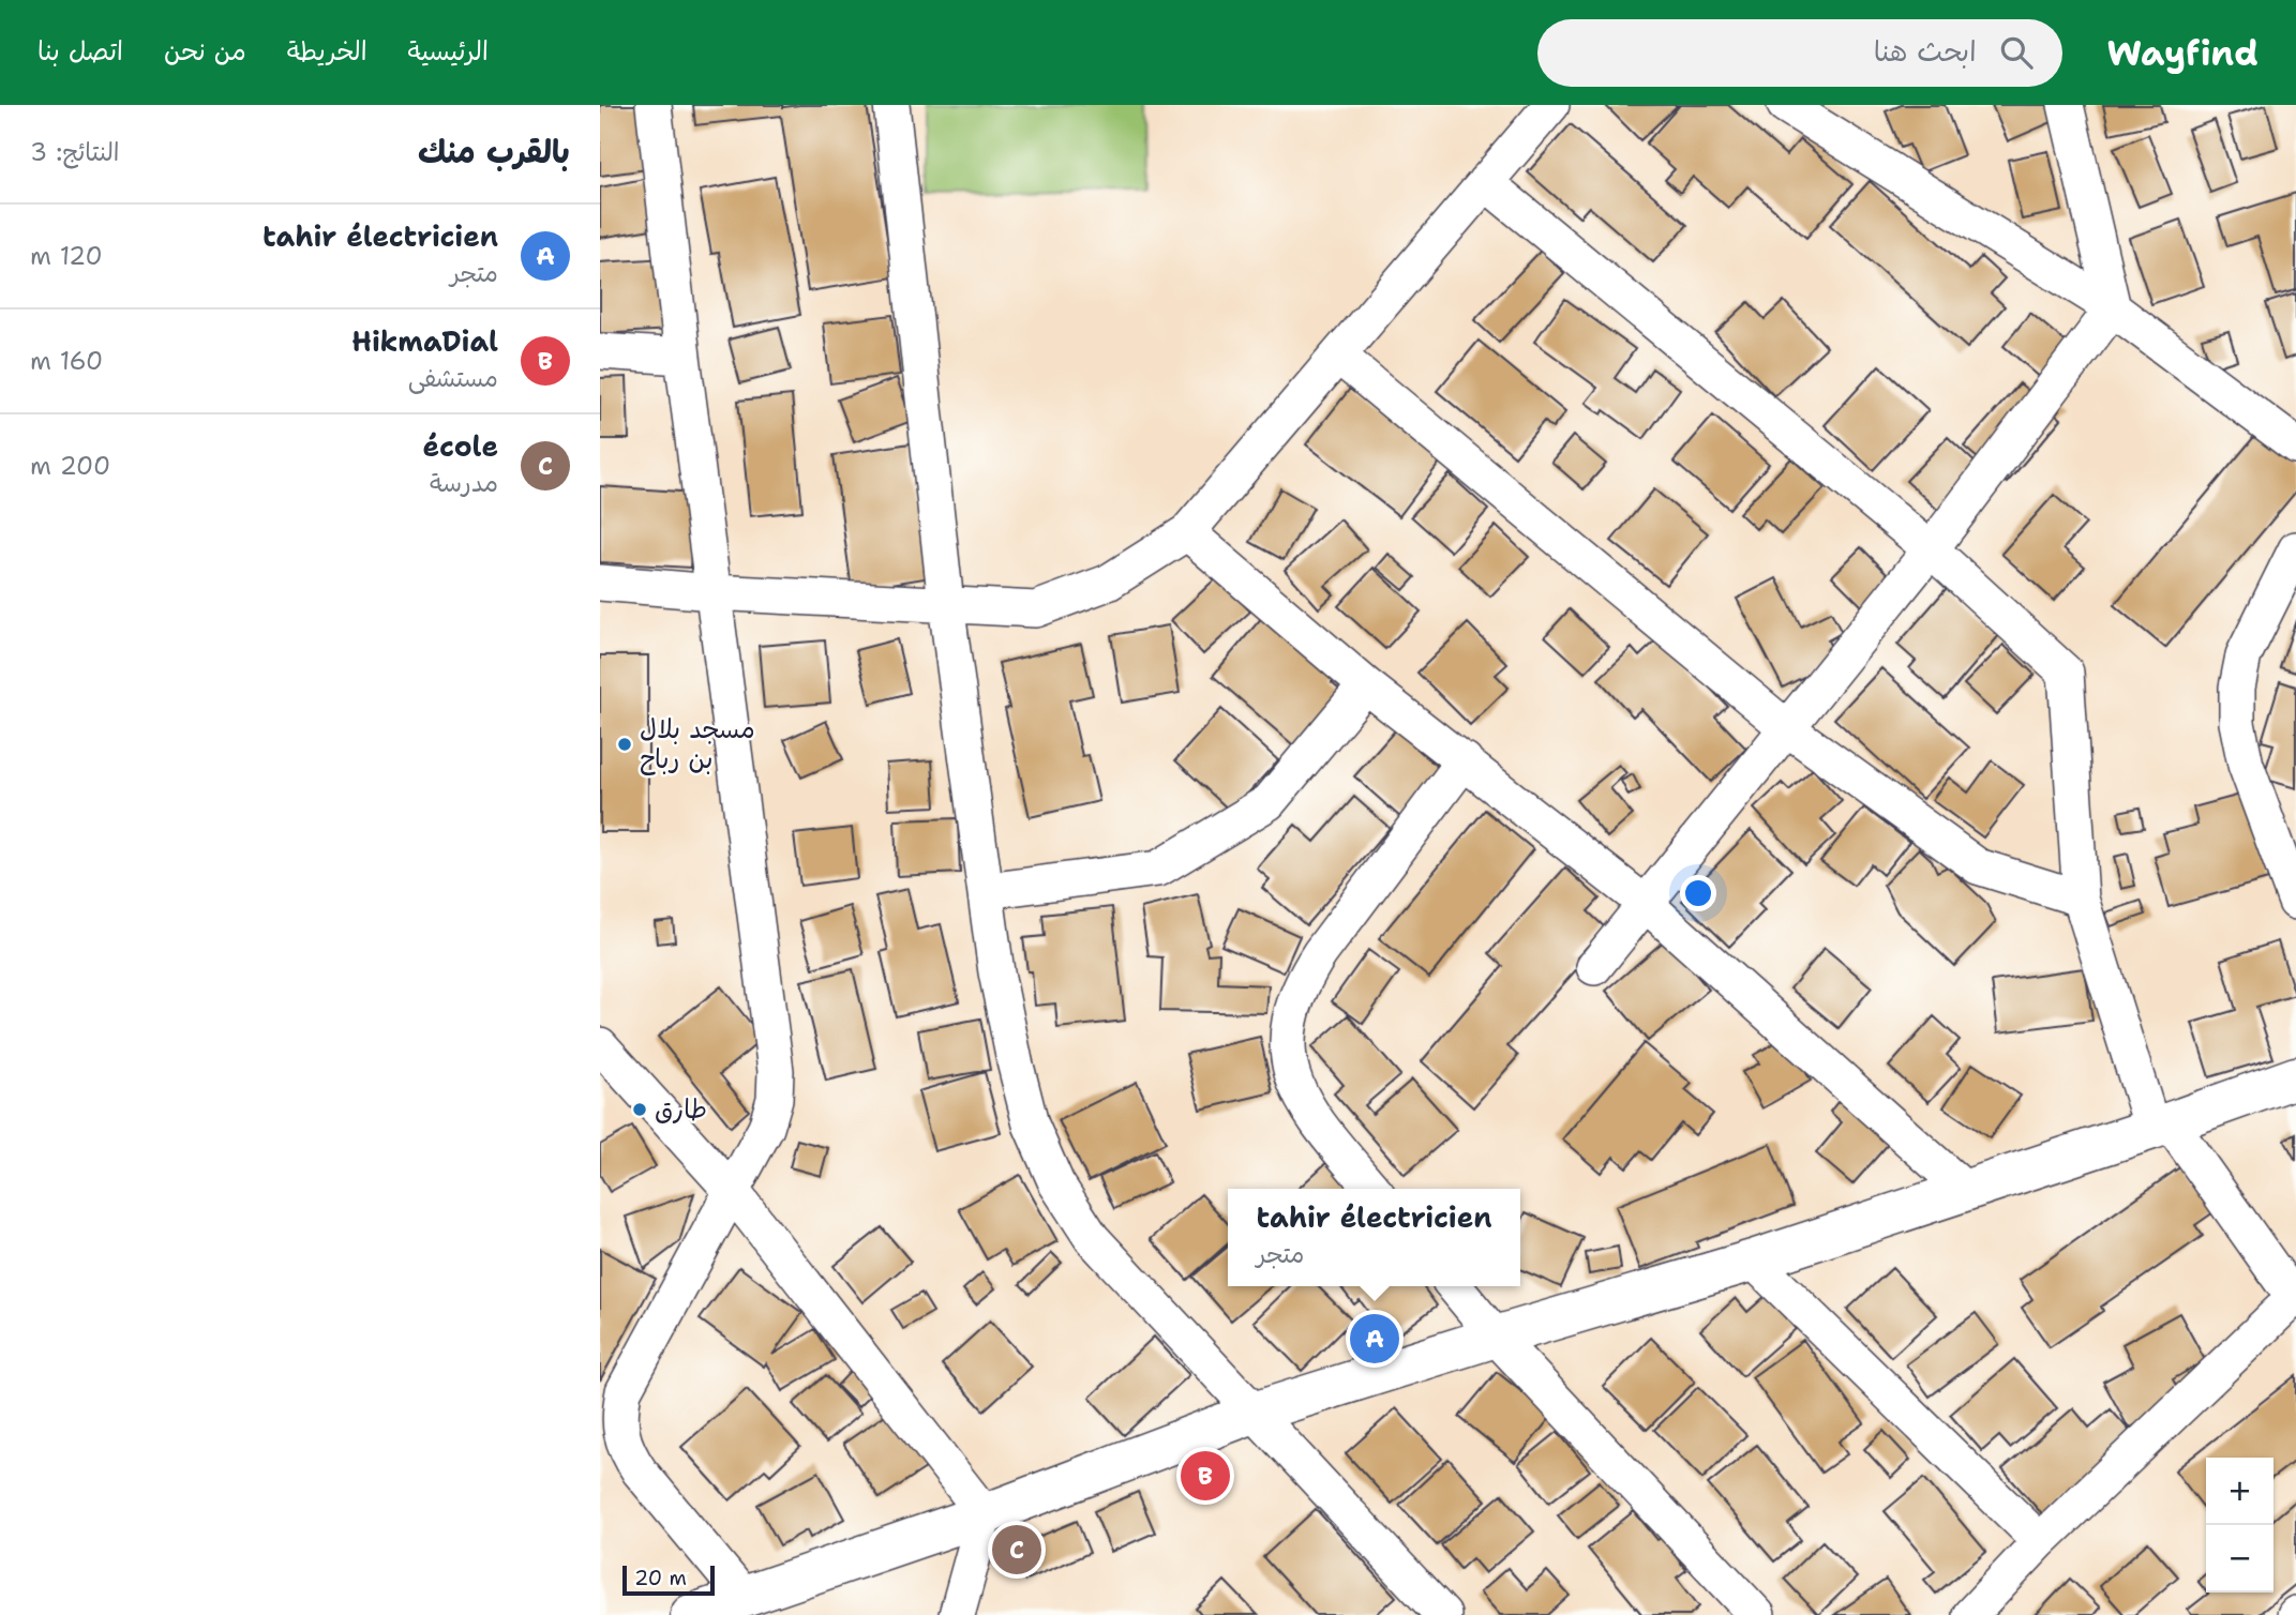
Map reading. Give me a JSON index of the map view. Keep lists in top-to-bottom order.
{
  "places": ["مسجد بلال بن رباح", "طارق"],
  "scale_bar": "20 m",
  "page": {
    "header": "Wayfind",
    "search": "ابحث هنا",
    "nav": [
      "الرئيسية",
      "الخريطة",
      "من نحن",
      "اتصل بنا"
    ],
    "heading": ["بالقرب منك", "النتائج: 3"],
    "list": [
      {
        "mark": "A",
        "name": "tahir électricien",
        "note": "متجر",
        "value": "120 m"
      },
      {
        "mark": "B",
        "name": "HikmaDial",
        "note": "مستشفى",
        "value": "160 m"
      },
      {
        "mark": "C",
        "name": "école",
        "note": "مدرسة",
        "value": "200 m"
      }
    ],
    "popup": ["tahir électricien", "متجر"],
    "pins": ["A", "B", "C"],
    "map_buttons": ["+", "−"],
    "scale": "20 m"
  }
}
